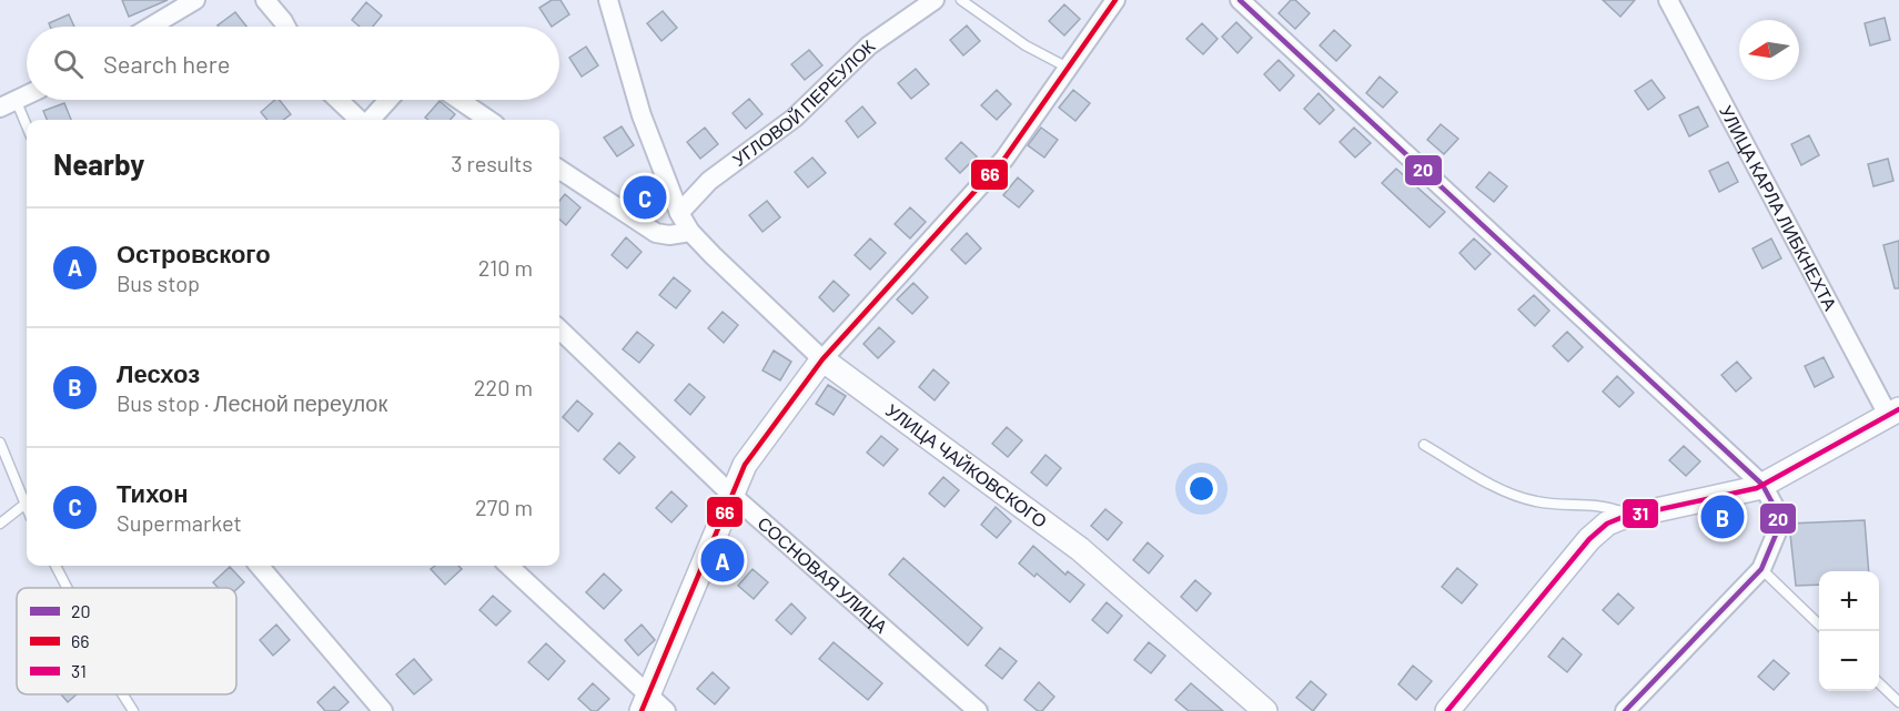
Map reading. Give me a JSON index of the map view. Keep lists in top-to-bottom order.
{
  "streets": {
    "street": [
      "УГЛОВОЙ ПЕРЕУЛОК",
      "УЛИЦА КАРЛА ЛИБКНЕХТА",
      "УЛИЦА ЧАЙКОВСКОГО",
      "СОСНОВАЯ УЛИЦА"
    ]
  },
  "crossings": [
    ["УГЛОВОЙ ПЕРЕУЛОК", "УЛИЦА ЧАЙКОВСКОГО"]
  ],
  "lines": ["transit line 20", "transit line 66", "transit line 31"],
  "legend": ["20", "66", "31"],
  "north": "left",
  "page": {
    "search": "Search here",
    "heading": ["Nearby", "3 results"],
    "pins": ["C", "B", "A"],
    "list": [
      {
        "mark": "A",
        "name": "Островского",
        "note": "Bus stop",
        "value": "210 m"
      },
      {
        "mark": "B",
        "name": "Лесхоз",
        "note": "Bus stop · Лесной переулок",
        "value": "220 m"
      },
      {
        "mark": "C",
        "name": "Тихон",
        "note": "Supermarket",
        "value": "270 m"
      }
    ],
    "map_buttons": ["+", "−"]
  }
}
